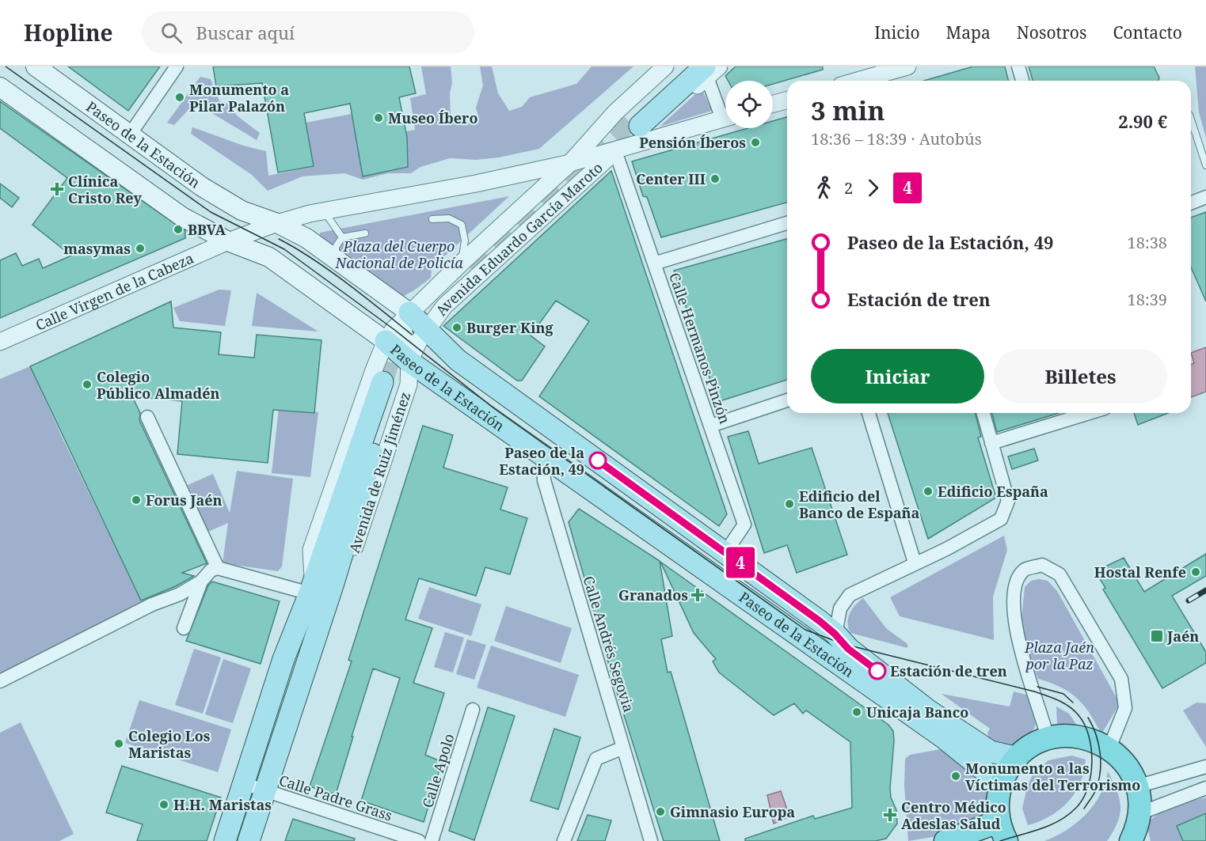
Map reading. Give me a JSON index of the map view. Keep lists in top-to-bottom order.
{
  "streets": {
    "main road": ["Paseo de la Estación", "Avenida de Ruiz Jiménez"],
    "street": [
      "Avenida Eduardo García Maroto",
      "Calle Virgen de la Cabeza",
      "Calle Hermanos Pinzón",
      "Calle Andrés Segovia",
      "Calle Apolo",
      "Calle Padre Grass"
    ]
  },
  "crossings": [
    ["Paseo de la Estación", "Avenida Eduardo García Maroto"],
    ["Paseo de la Estación", "Calle Virgen de la Cabeza"],
    ["Paseo de la Estación", "Calle Hermanos Pinzón"],
    ["Paseo de la Estación", "Avenida de Ruiz Jiménez"],
    ["Paseo de la Estación", "Calle Andrés Segovia"],
    ["Avenida Eduardo García Maroto", "Calle Virgen de la Cabeza"],
    ["Avenida Eduardo García Maroto", "Calle Hermanos Pinzón"],
    ["Avenida Eduardo García Maroto", "Avenida de Ruiz Jiménez"],
    ["Avenida de Ruiz Jiménez", "Calle Padre Grass"]
  ],
  "parks": ["Plaza del Cuerpo Nacional de Policía", "Plaza Jaén por la Paz"],
  "places": {
    "other": [
      "Monumento a Pilar Palazón",
      "Museo Íbero",
      "Pensión Íberos",
      "Center III",
      "BBVA",
      "masymas",
      "Burger King",
      "Colegio Público Almadén",
      "Paseo de la Estación, 49",
      "Edificio España",
      "Forus Jaén",
      "Edificio del Banco de España",
      "Hostal Renfe",
      "Estación de tren",
      "Unicaja Banco",
      "Colegio Los Maristas",
      "Monumento a las Víctimas del Terrorismo",
      "H.H. Maristas",
      "Gimnasio Europa"
    ],
    "health": ["Clínica Cristo Rey", "Granados", "Centro Médico Adeslas Salud"],
    "transit": ["Jaén"]
  },
  "lines": ["bus line 4"],
  "page": {
    "header": "Hopline",
    "search": "Buscar aquí",
    "nav": [
      "Inicio",
      "Mapa",
      "Nosotros",
      "Contacto"
    ],
    "on_map": "4",
    "heading": ["3 min", "18:36 – 18:39 · Autobús", "2.90 €"],
    "legs": ["2", "4"],
    "list": [
      {
        "name": "Paseo de la Estación, 49",
        "value": "18:38"
      },
      {
        "name": "Estación de tren",
        "value": "18:39"
      }
    ],
    "buttons": ["Iniciar", "Billetes"]
  }
}
